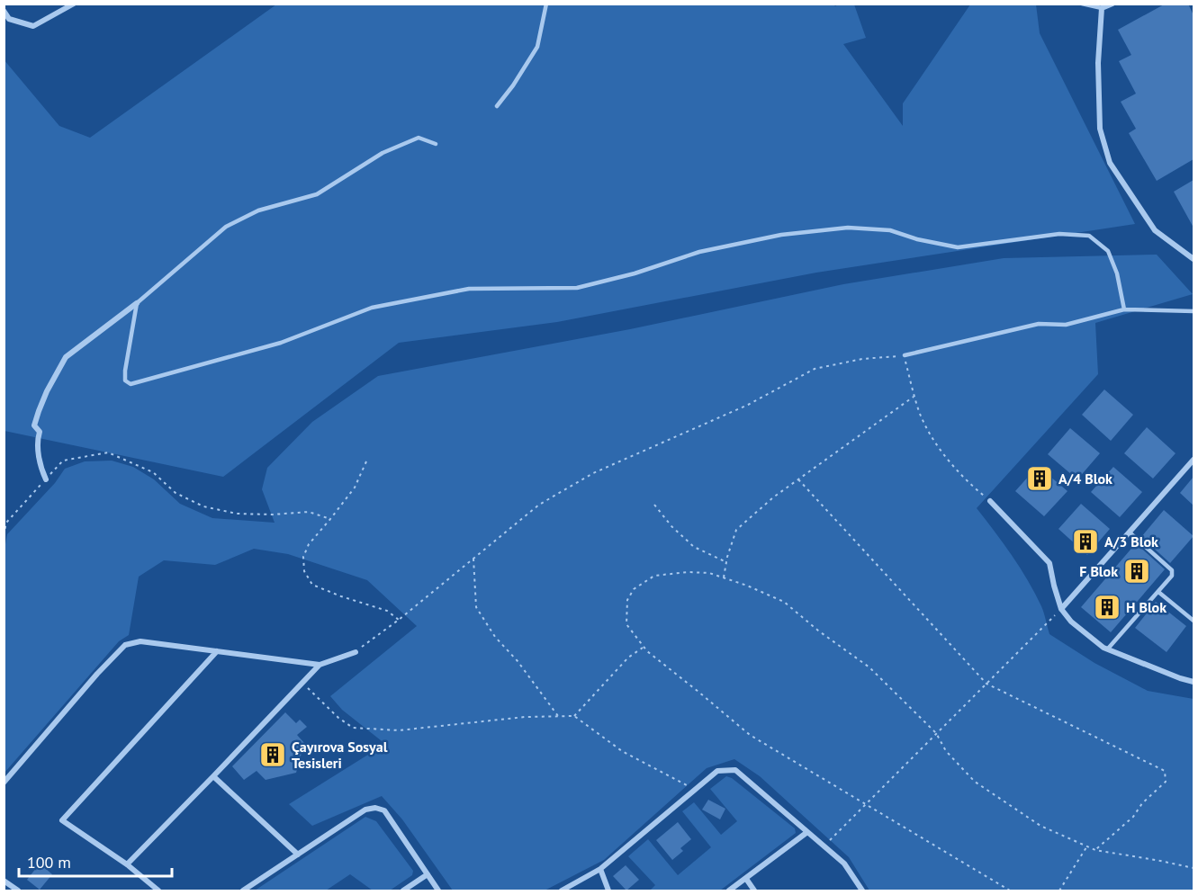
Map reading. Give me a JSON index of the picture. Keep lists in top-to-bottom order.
{
  "places": {
    "building": [
      "A/4 Blok",
      "A/3 Blok",
      "F Blok",
      "H Blok",
      "Çayırova Sosyal Tesisleri"
    ]
  },
  "scale_bar": "100 m"
}
